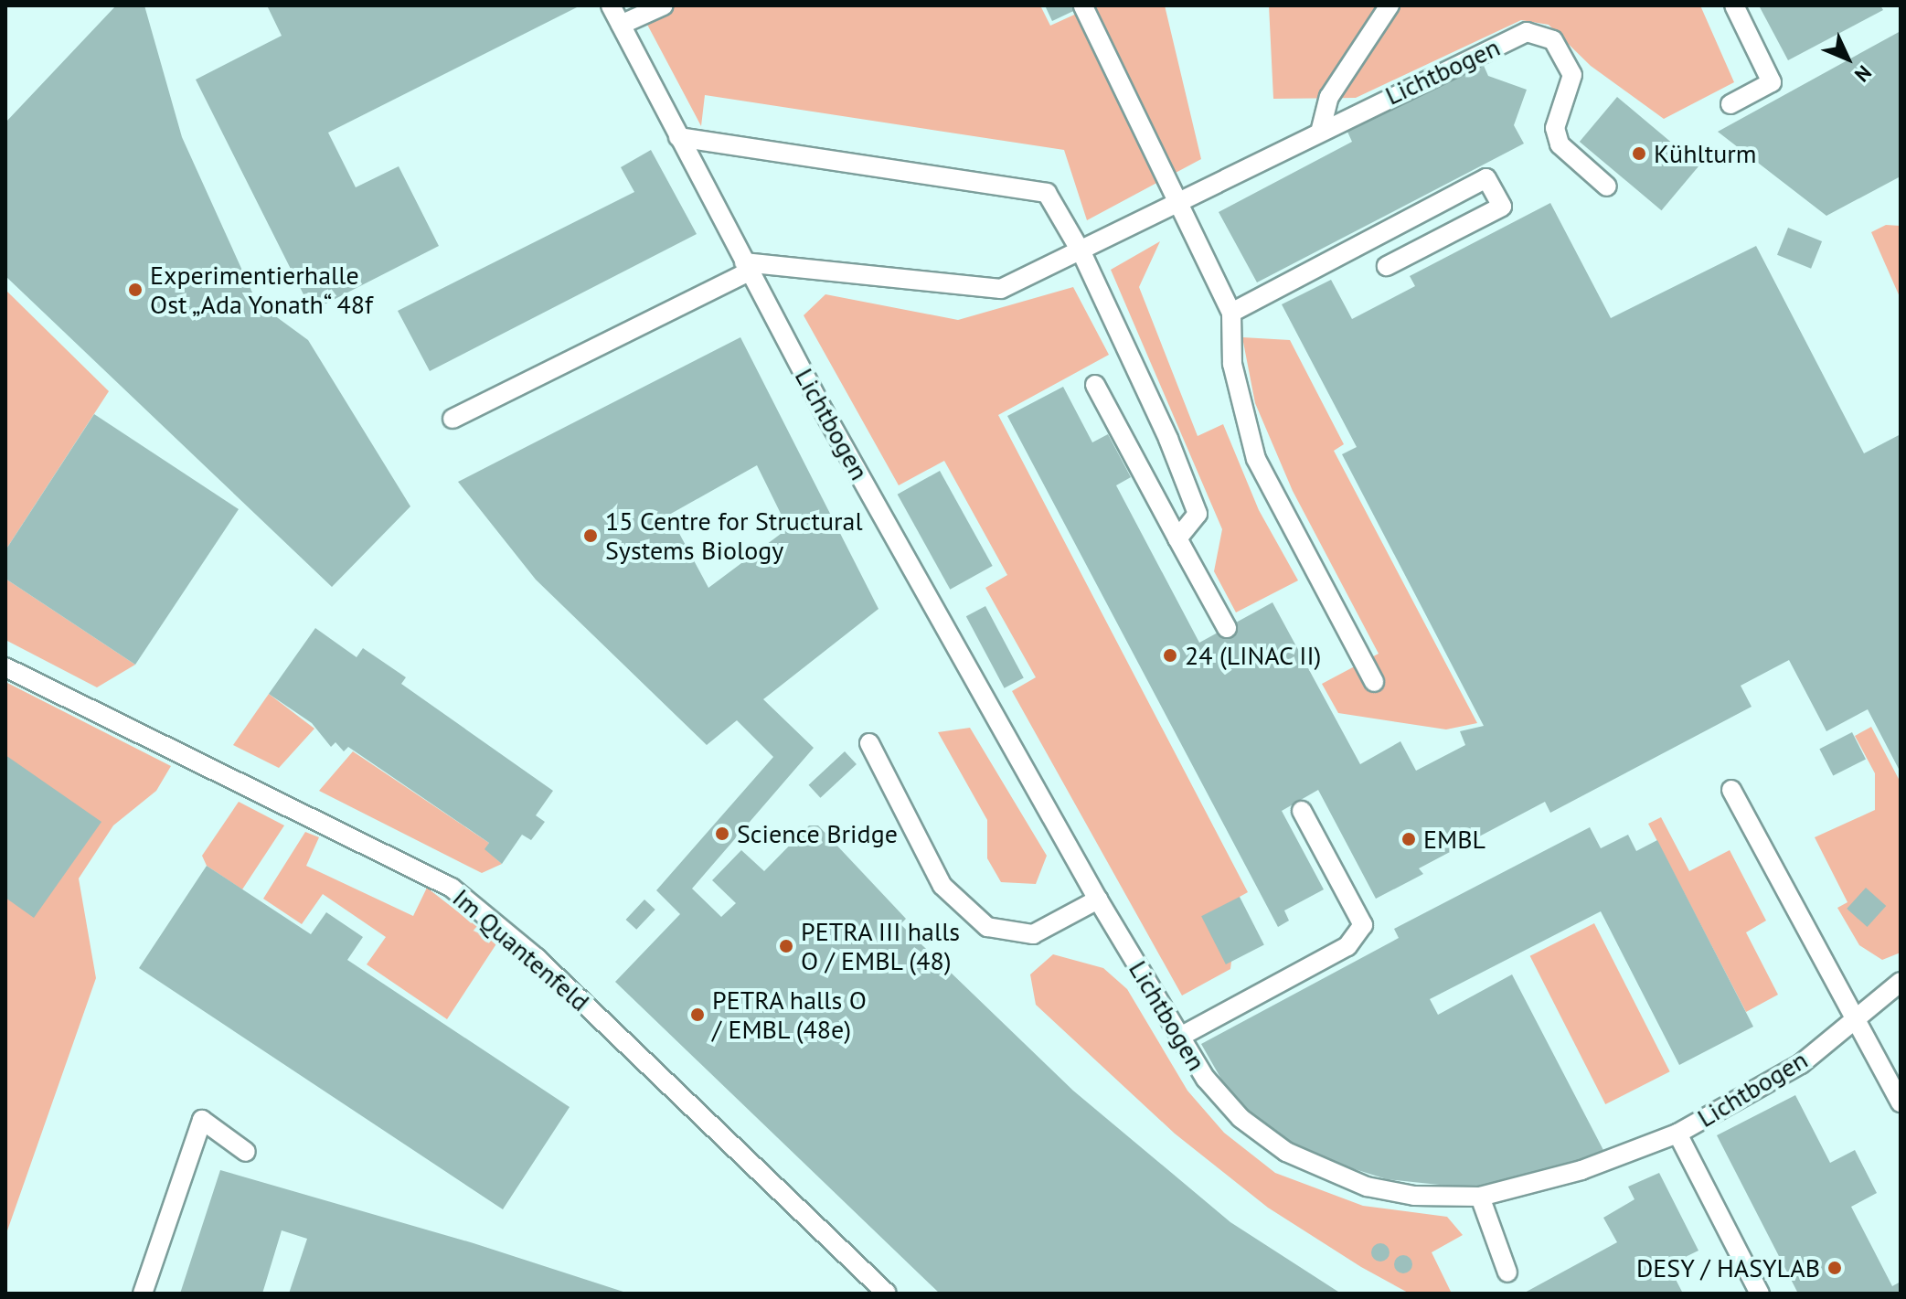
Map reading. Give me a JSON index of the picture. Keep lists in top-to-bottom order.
{
  "streets": {
    "lane": ["Lichtbogen", "Im Quantenfeld"]
  },
  "places": [
    "Kühlturm",
    "Experimentierhalle Ost „Ada Yonath“ 48f",
    "15 Centre for Structural Systems Biology",
    "24 (LINAC II)",
    "Science Bridge",
    "EMBL",
    "PETRA III halls O / EMBL (48)",
    "PETRA halls O / EMBL (48e)",
    "DESY / HASYLAB"
  ],
  "north": "bottom right"
}
